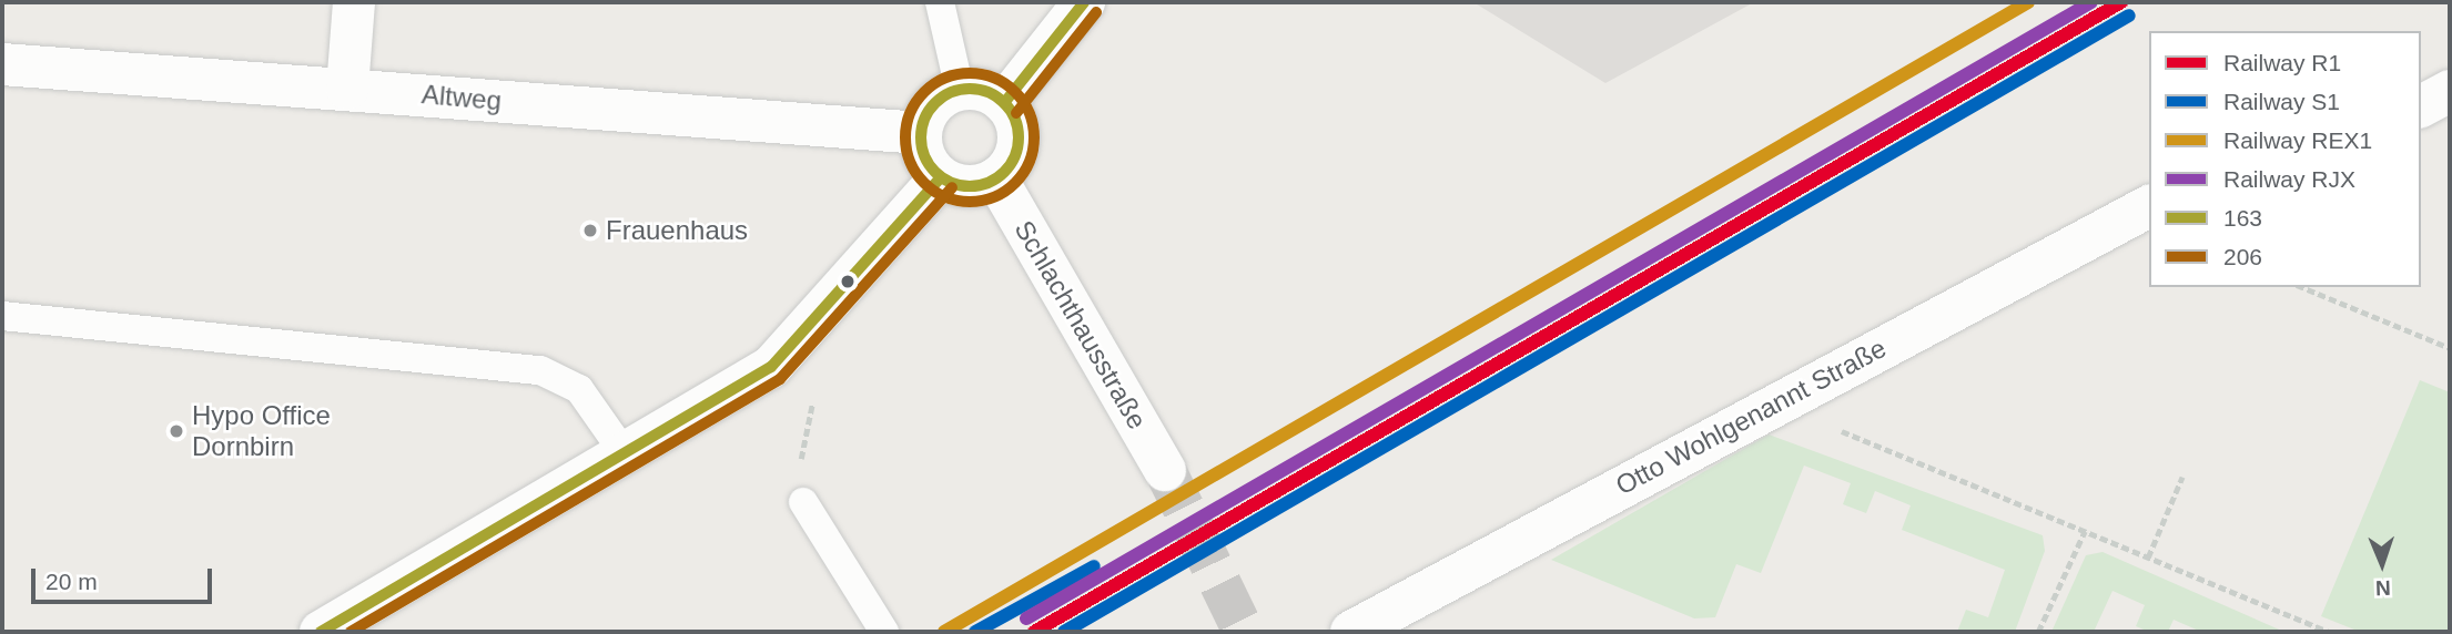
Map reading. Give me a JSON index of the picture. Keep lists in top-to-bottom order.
{
  "streets": {
    "street": ["Altweg", "Schlachthausstraße", "Otto Wohlgenannt Straße"]
  },
  "crossings": [
    ["Altweg", "Schlachthausstraße"]
  ],
  "places": ["Frauenhaus", "Hypo Office Dornbirn"],
  "lines": [
    "rail line R1",
    "rail line REX1",
    "rail line RJX",
    "transit line 163",
    "transit line 206",
    "rail line S1"
  ],
  "legend": [
    "Railway R1",
    "Railway S1",
    "Railway REX1",
    "Railway RJX",
    "163",
    "206"
  ],
  "scale_bar": "20 m",
  "north": "bottom"
}
